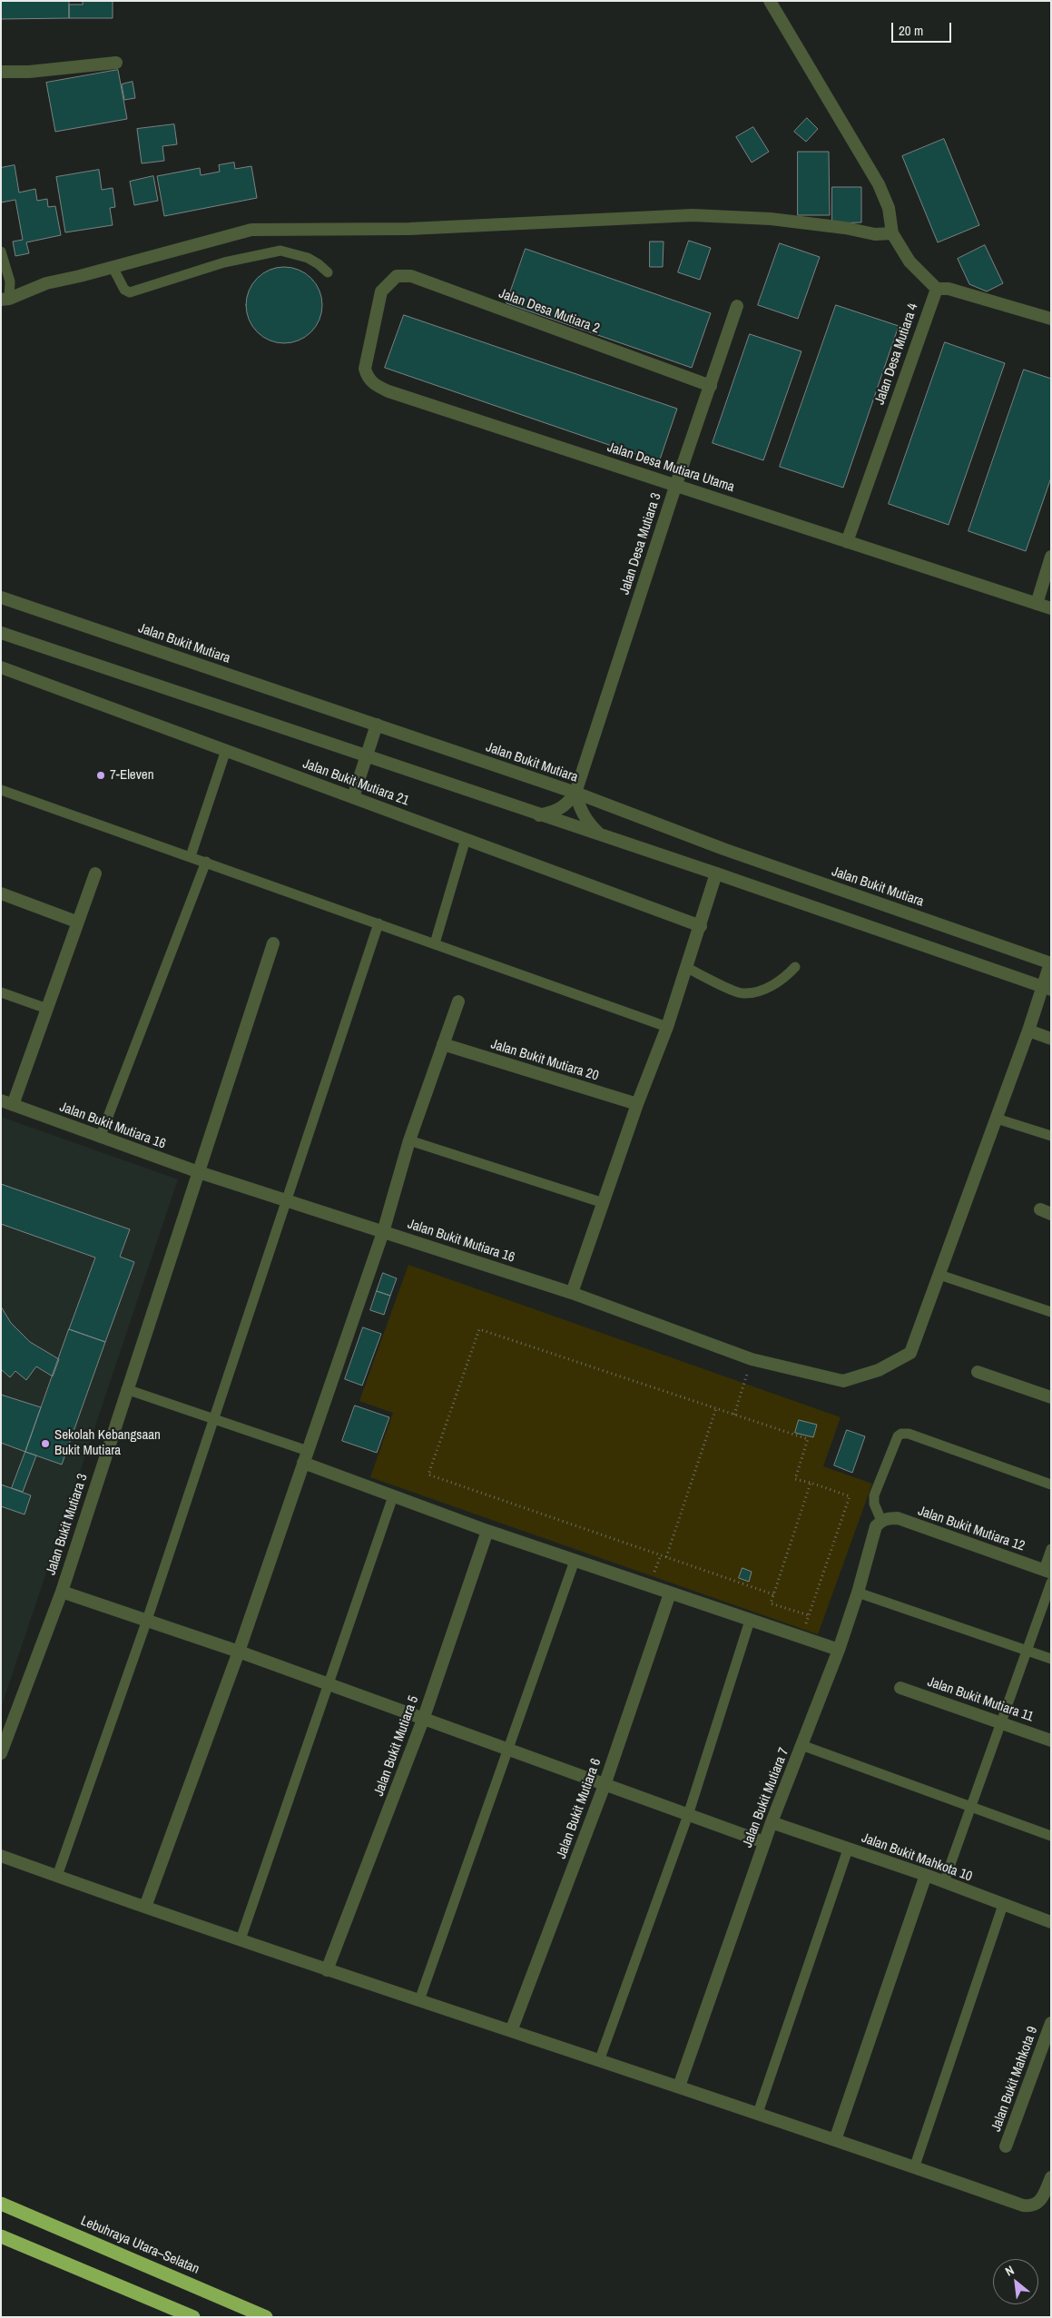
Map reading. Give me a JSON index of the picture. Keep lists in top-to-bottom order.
{
  "streets": {
    "highway": ["Lebuhraya Utara–Selatan"],
    "street": [
      "Jalan Desa Mutiara 2",
      "Jalan Desa Mutiara 4",
      "Jalan Desa Mutiara Utama",
      "Jalan Desa Mutiara 3",
      "Jalan Bukit Mutiara",
      "Jalan Bukit Mutiara 21",
      "Jalan Bukit Mutiara 20",
      "Jalan Bukit Mutiara 16",
      "Jalan Bukit Mutiara 3",
      "Jalan Bukit Mutiara 12",
      "Jalan Bukit Mutiara 11",
      "Jalan Bukit Mutiara 5",
      "Jalan Bukit Mutiara 7",
      "Jalan Bukit Mutiara 6",
      "Jalan Bukit Mahkota 10",
      "Jalan Bukit Mahkota 9"
    ]
  },
  "crossings": [
    ["Jalan Desa Mutiara 2", "Jalan Desa Mutiara Utama"],
    ["Jalan Desa Mutiara 2", "Jalan Desa Mutiara 3"],
    ["Jalan Desa Mutiara 4", "Jalan Desa Mutiara Utama"],
    ["Jalan Desa Mutiara Utama", "Jalan Desa Mutiara 3"],
    ["Jalan Desa Mutiara 3", "Jalan Bukit Mutiara"],
    ["Jalan Bukit Mutiara 16", "Jalan Bukit Mutiara 3"],
    ["Jalan Bukit Mutiara 12", "Jalan Bukit Mutiara 7"],
    ["Jalan Bukit Mutiara 7", "Jalan Bukit Mahkota 10"]
  ],
  "places": ["7-Eleven", "Sekolah Kebangsaan Bukit Mutiara"],
  "scale_bar": "20 m",
  "north": "top left"
}
